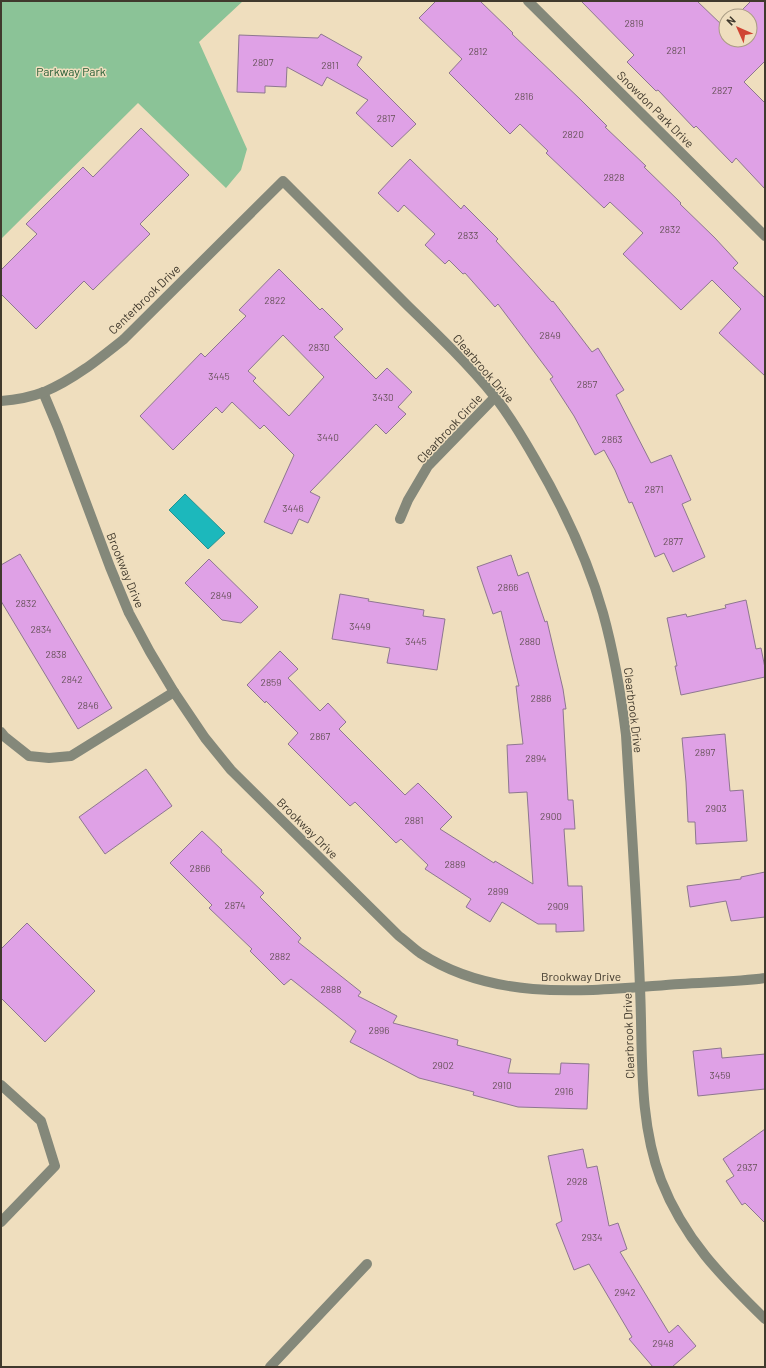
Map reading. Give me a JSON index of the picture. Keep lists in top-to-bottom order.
{
  "streets": {
    "street": [
      "Snowdon Park Drive",
      "Centerbrook Drive",
      "Clearbrook Drive",
      "Clearbrook Circle",
      "Brookway Drive"
    ]
  },
  "crossings": [
    ["Centerbrook Drive", "Clearbrook Drive"],
    ["Centerbrook Drive", "Brookway Drive"],
    ["Clearbrook Drive", "Clearbrook Circle"],
    ["Clearbrook Drive", "Brookway Drive"]
  ],
  "parks": ["Parkway Park"],
  "house_numbers": [
    "2819",
    "2821",
    "2812",
    "2807",
    "2811",
    "2827",
    "2816",
    "2817",
    "2820",
    "2828",
    "2832",
    "2833",
    "2822",
    "2849",
    "2830",
    "3445",
    "2857",
    "3430",
    "3440",
    "2863",
    "2871",
    "3446",
    "2877",
    "2866",
    "2849",
    "2832",
    "3449",
    "2834",
    "3445",
    "2880",
    "2838",
    "2842",
    "2859",
    "2886",
    "2846",
    "2867",
    "2897",
    "2894",
    "2903",
    "2900",
    "2881",
    "2889",
    "2866",
    "2899",
    "2874",
    "2909",
    "2882",
    "2888",
    "2896",
    "2902",
    "3459",
    "2910",
    "2916",
    "2937",
    "2928",
    "2934",
    "2942",
    "2948"
  ],
  "north": "top left"
}
